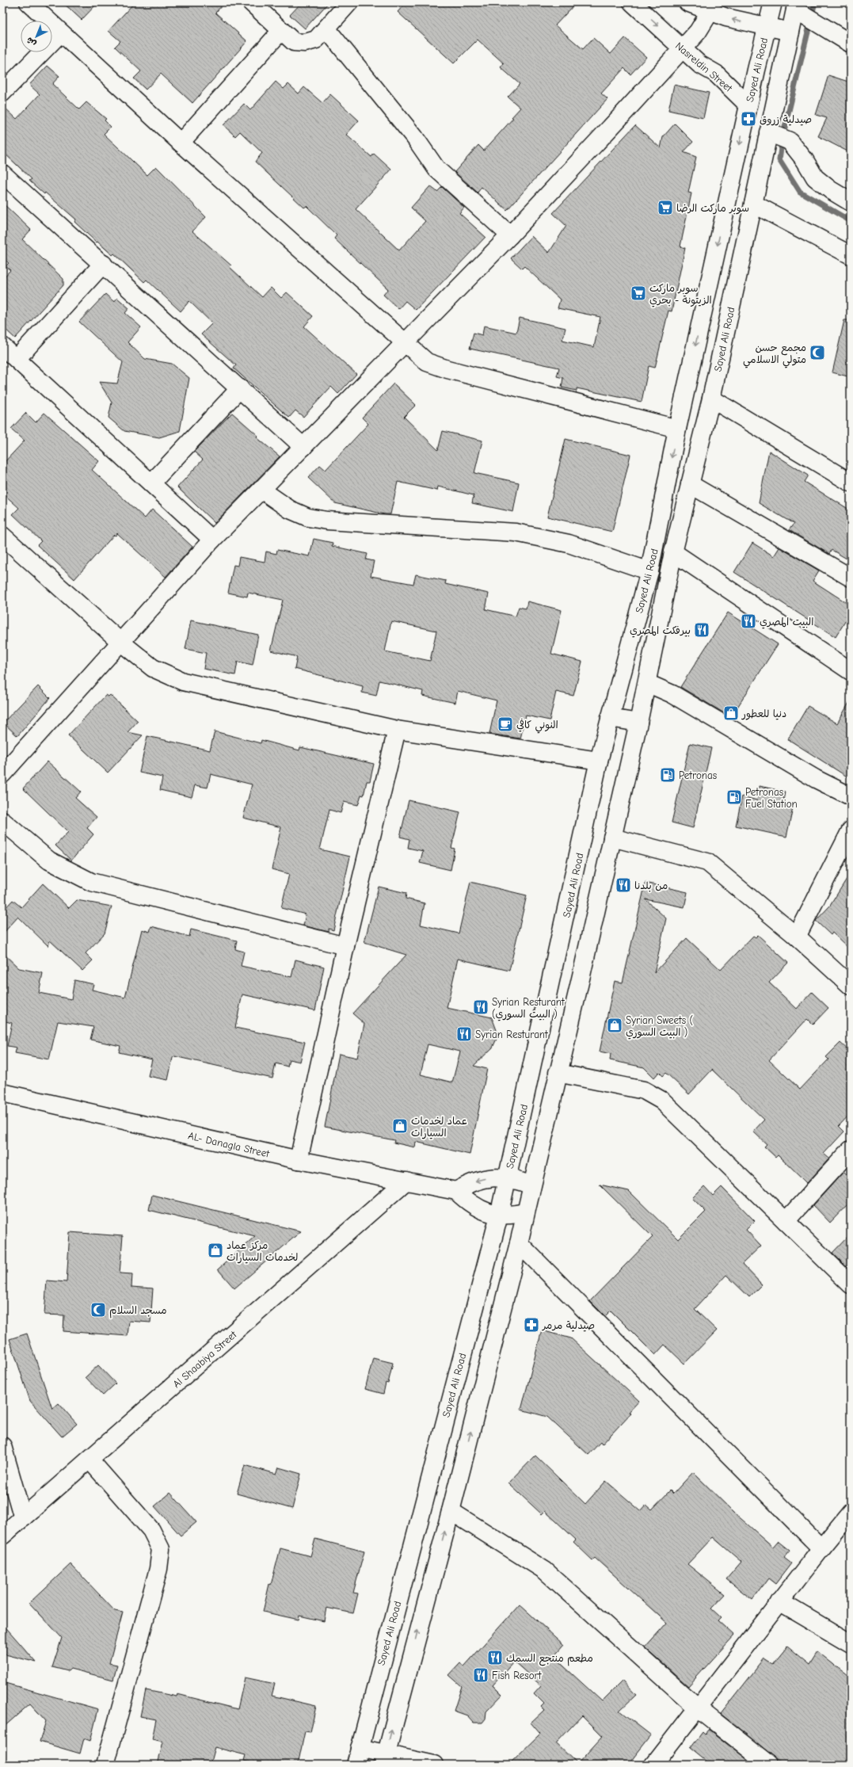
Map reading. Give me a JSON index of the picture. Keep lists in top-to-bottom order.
{
  "streets": {
    "street": [
      "Nasreldin Street",
      "Sayed Ali Road",
      "AL- Danagla Street",
      "Al Shaabiya Street"
    ]
  },
  "crossings": [
    ["Nasreldin Street", "Sayed Ali Road"],
    ["AL- Danagla Street", "Al Shaabiya Street"]
  ],
  "one_way": ["Nasreldin Street"],
  "places": {
    "pharmacy": ["صيدلية زروق", "صيدلية مرمر"],
    "supermarket": ["سوبر ماركت الرضا", "سوبر ماركت الزيتونة - بحري"],
    "mosque": ["مجمع حسن متولي الاسلامي", "مسجد السلام"],
    "restaurant": [
      "البيت المصري",
      "بيرفكت المصري",
      "من بلدنا",
      "Syrian Resturant (البيت السوري )",
      "Syrian Resturant",
      "مطعم منتجع السمك",
      "Fish Resort"
    ],
    "shop": [
      "دنيا للعطور",
      "Syrian Sweets ( البيت السوري )",
      "عماد لخدمات السيارات",
      "مركز عماد لخدمات السيارات"
    ],
    "cafe": ["النوني كافي"],
    "fuel station": ["Petronas", "Petronas Fuel Station"]
  },
  "north": "bottom left"
}
